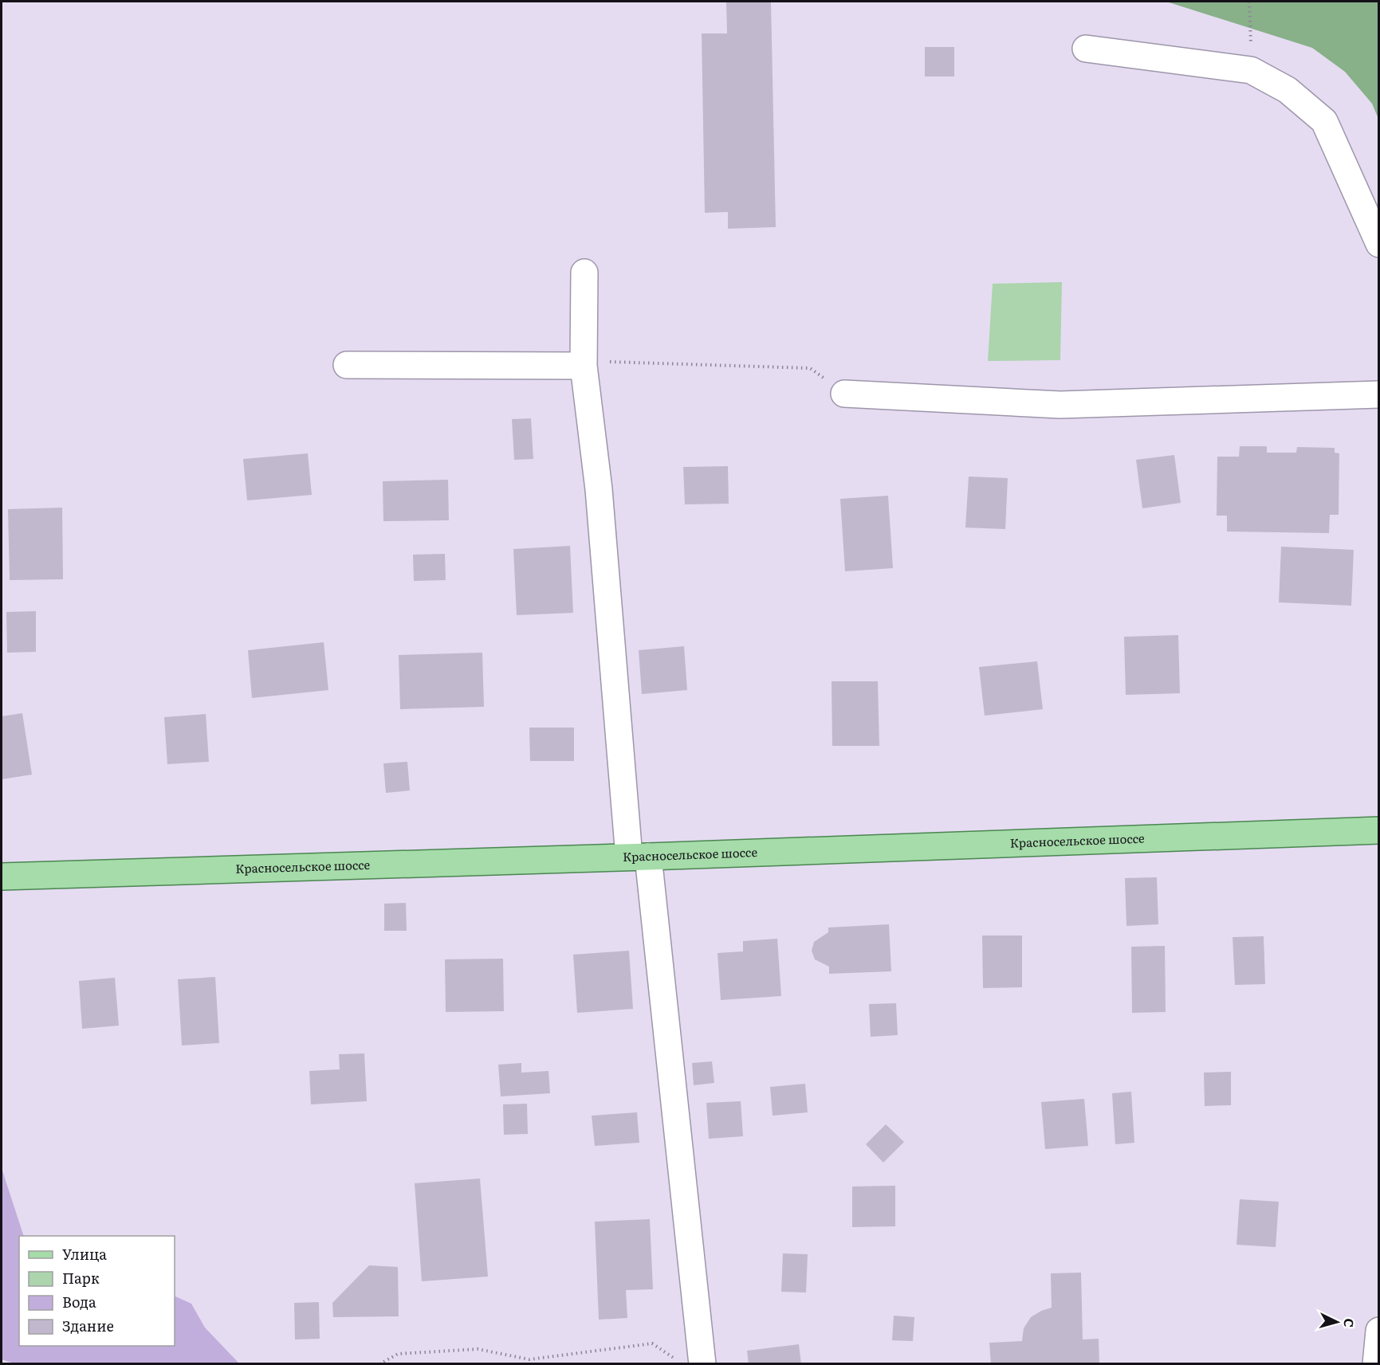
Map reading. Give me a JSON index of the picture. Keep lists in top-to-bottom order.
{
  "streets": {
    "main road": ["Красносельское шоссе"]
  },
  "legend": [
    "Улица",
    "Парк",
    "Вода",
    "Здание"
  ],
  "north": "right"
}
